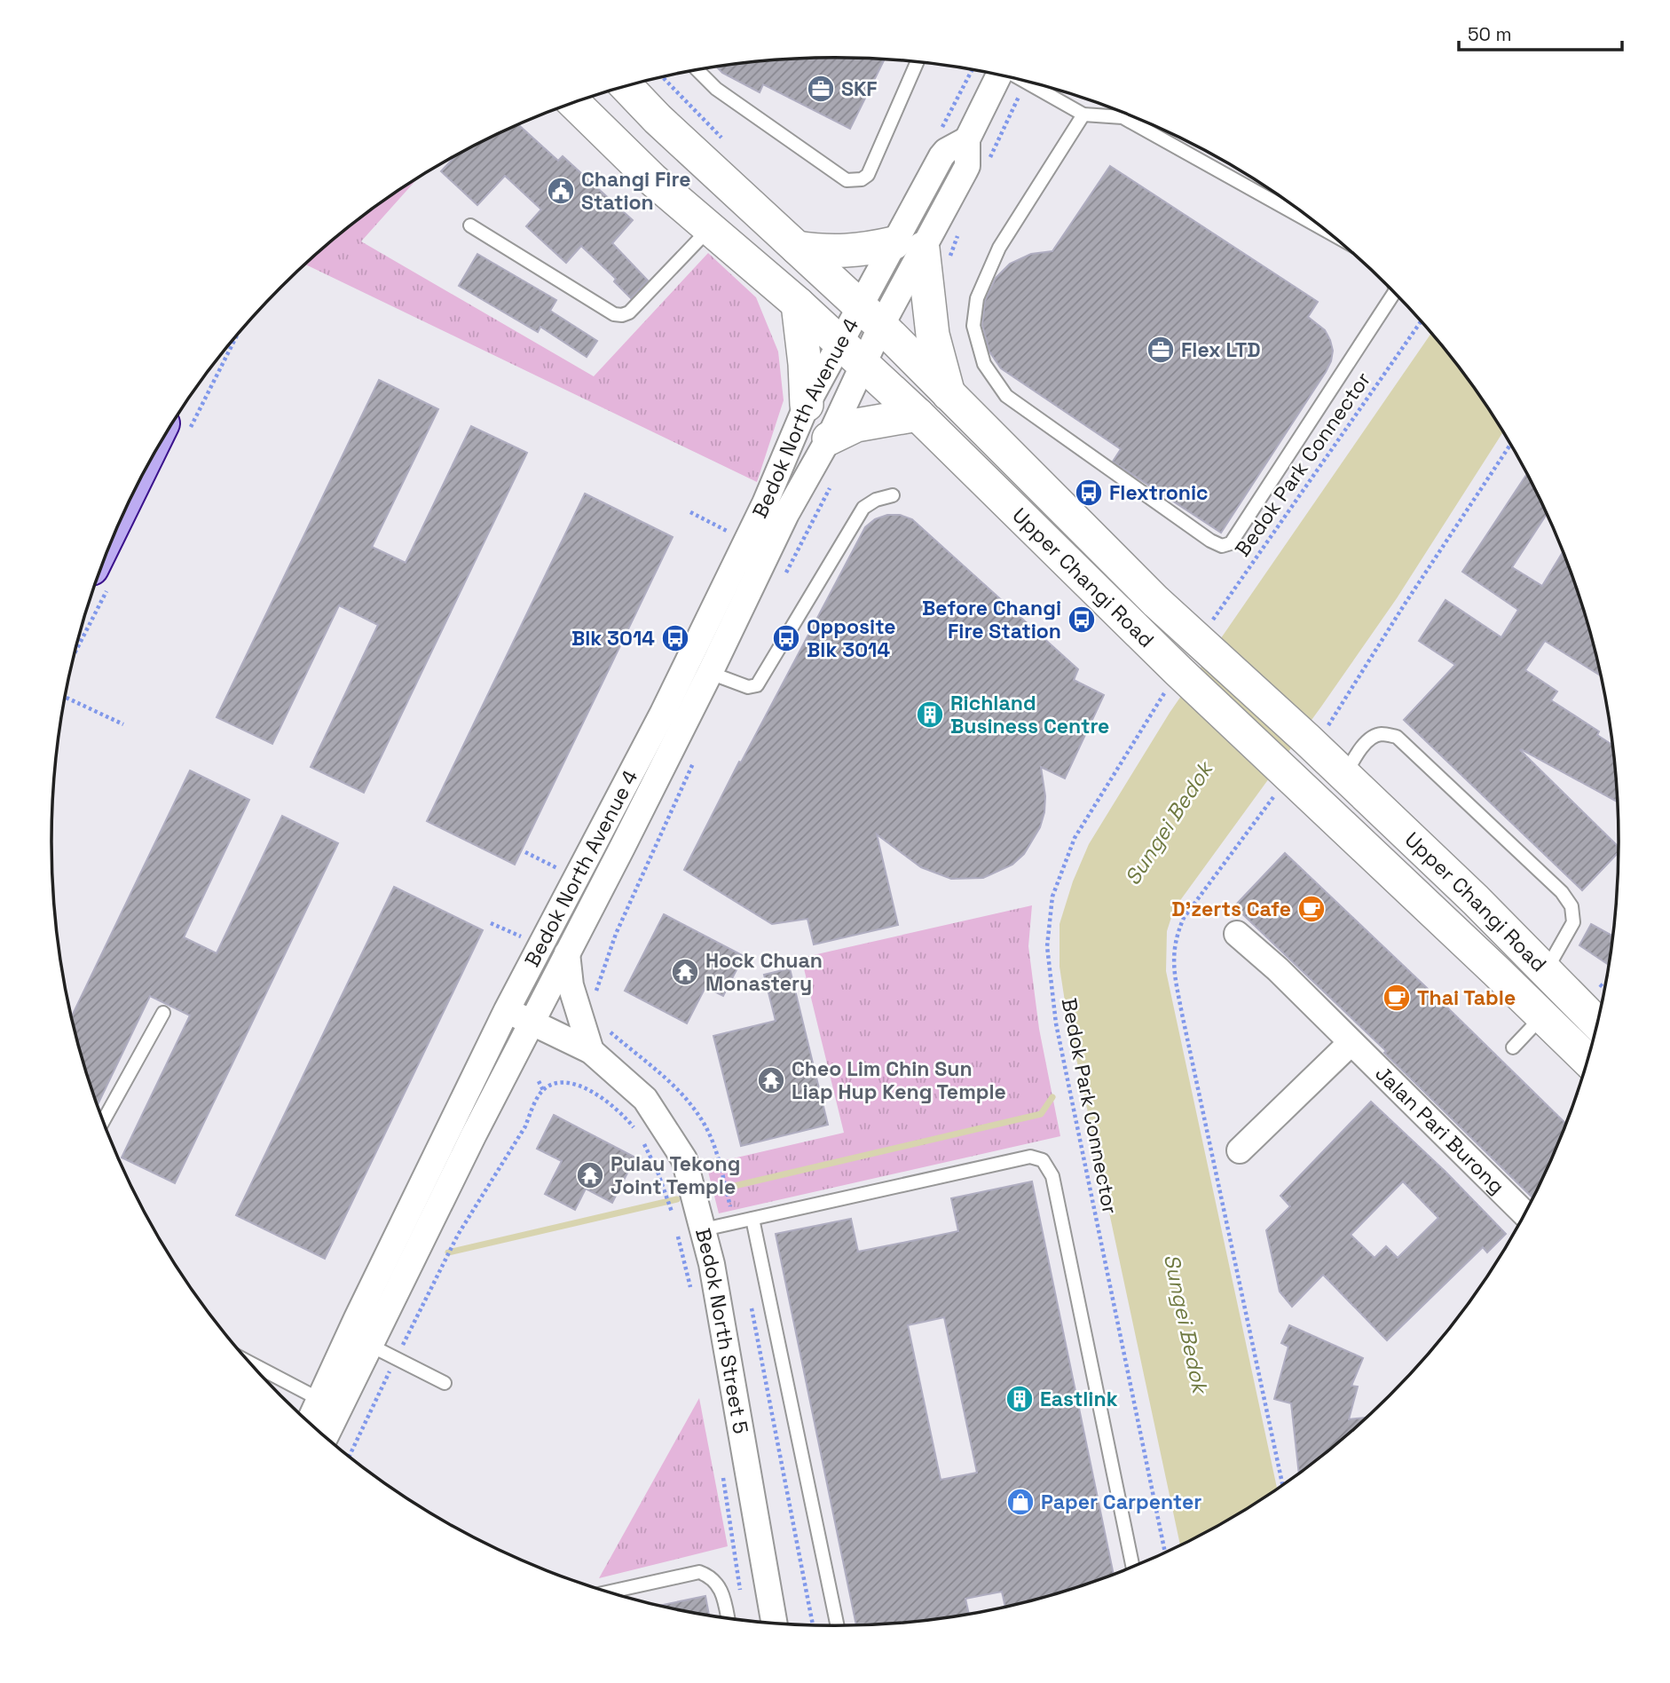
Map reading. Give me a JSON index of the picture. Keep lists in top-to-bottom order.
{
  "streets": {
    "street": [
      "Bedok North Avenue 4",
      "Upper Changi Road",
      "Jalan Pari Burong",
      "Bedok North Street 5"
    ],
    "path": ["Bedok Park Connector"]
  },
  "crossings": [
    ["Bedok North Avenue 4", "Upper Changi Road"],
    ["Bedok North Avenue 4", "Bedok North Street 5"],
    ["Bedok Park Connector", "Upper Changi Road"]
  ],
  "water": ["Sungei Bedok"],
  "places": {
    "office": ["SKF", "Flex LTD"],
    "public building": ["Changi Fire Station"],
    "bus stop": [
      "Flextronic",
      "Before Changi Fire Station",
      "Blk 3014",
      "Opposite Blk 3014"
    ],
    "building": ["Richland Business Centre", "Eastlink"],
    "cafe": ["D'zerts Cafe", "Thai Table"],
    "temple": ["Hock Chuan Monastery", "Cheo Lim Chin Sun Liap Hup Keng Temple", "Pulau Tekong Joint Temple"],
    "shop": ["Paper Carpenter"]
  },
  "scale_bar": "50 m"
}
